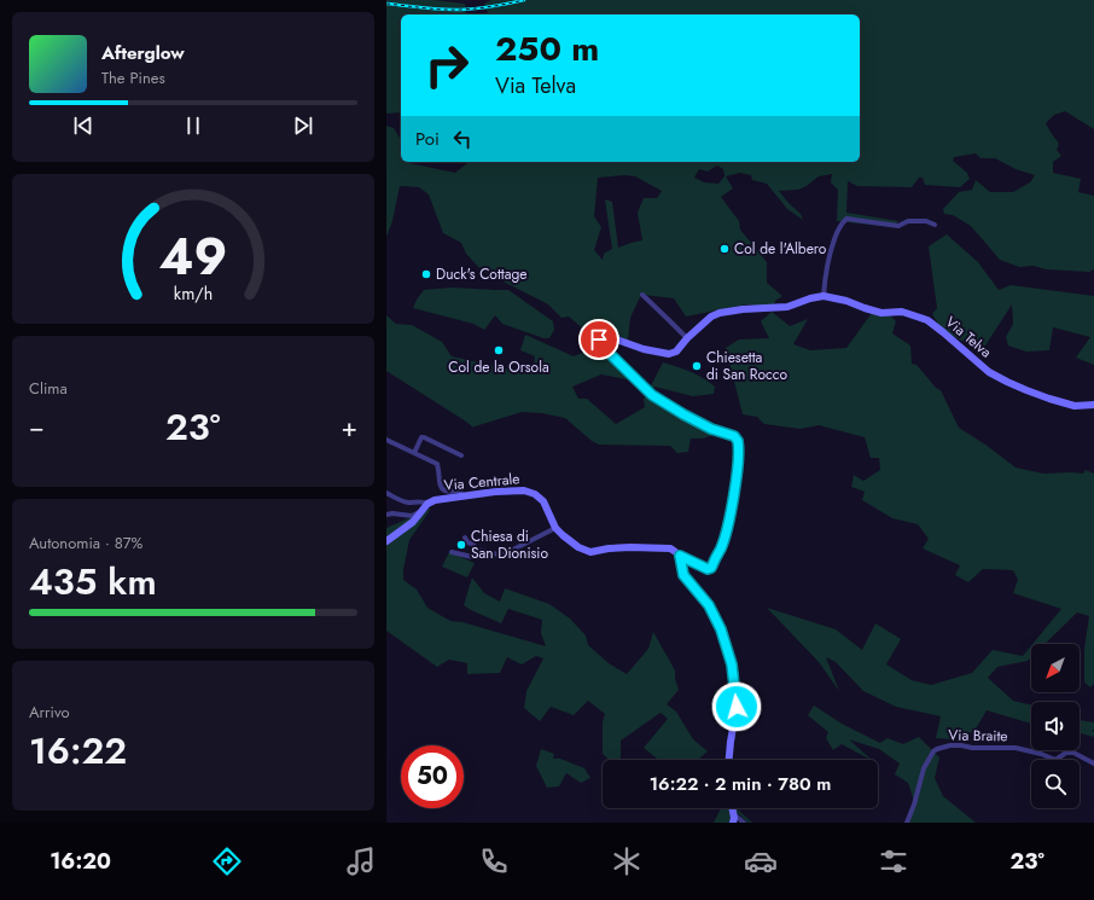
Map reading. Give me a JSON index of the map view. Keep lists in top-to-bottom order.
{
  "streets": {
    "street": ["Via Telva", "Via Centrale", "Via Braite"]
  },
  "crossings": [
    ["Via Telva", "Via Centrale"]
  ],
  "places": [
    "Col de l'Albero",
    "Duck's Cottage",
    "Col de la Orsola",
    "Chiesetta di San Rocco",
    "Chiesa di San Dionisio"
  ],
  "north": "bottom left",
  "page": {
    "turn": ["250 m", "Via Telva"],
    "song": ["Afterglow", "The Pines"],
    "then": "Poi",
    "tile": [
      "Clima",
      ["Autonomia · 87%", "435 km"],
      ["Arrivo", "16:22"]
    ],
    "heat": ["−", "23°", "+"],
    "limit": "50",
    "trip": "16:22 · 2 min · 780 m",
    "tabs": ["16:20", "23°"],
    "gauge": ["49", "km/h"]
  }
}
